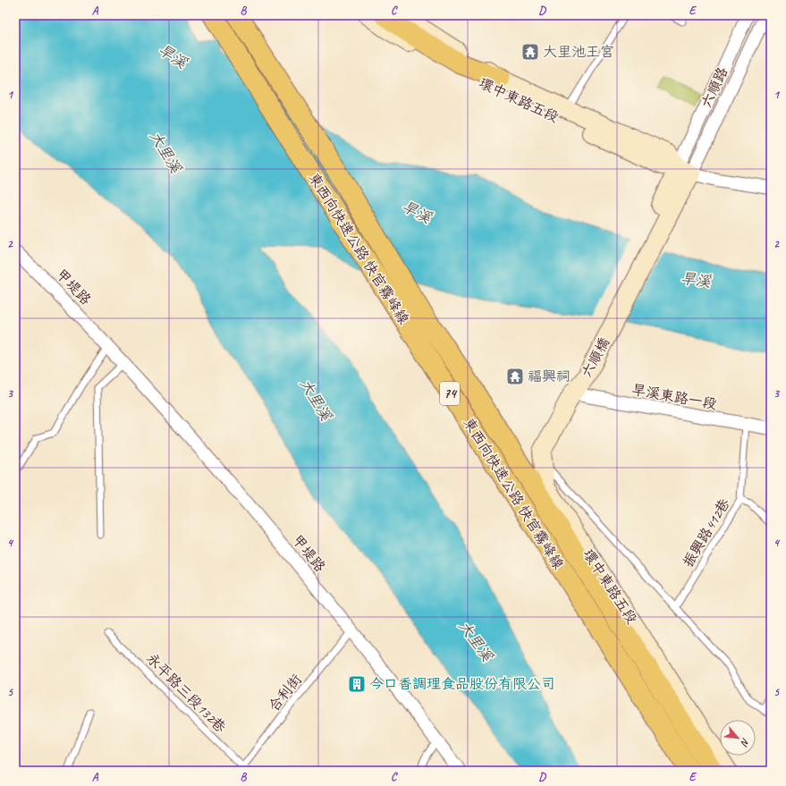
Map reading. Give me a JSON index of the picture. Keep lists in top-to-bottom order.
{
  "streets": {
    "highway": ["東西向快速公路 快官霧峰線", "74"],
    "street": [
      "六順路",
      "環中東路五段",
      "甲堤路",
      "六順橋",
      "旱溪東路一段"
    ],
    "lane": ["振興路412巷", "永平路三段132巷", "合利街"]
  },
  "crossings": [
    ["六順路", "環中東路五段"],
    ["六順路", "六順橋"],
    ["環中東路五段", "六順橋"],
    ["環中東路五段", "旱溪東路一段"],
    ["甲堤路", "合利街"],
    ["六順橋", "旱溪東路一段"],
    ["旱溪東路一段", "振興路412巷"],
    ["永平路三段132巷", "合利街"]
  ],
  "water": ["旱溪", "大里溪"],
  "places": {
    "temple": ["大里池王宮", "福興祠"],
    "building": ["今口香調理食品股份有限公司"]
  },
  "north": "bottom right",
  "grid": {
    "columns": [
      "A",
      "B",
      "C",
      "D",
      "E"
    ],
    "rows": [
      "1",
      "2",
      "3",
      "4",
      "5"
    ]
  }
}
